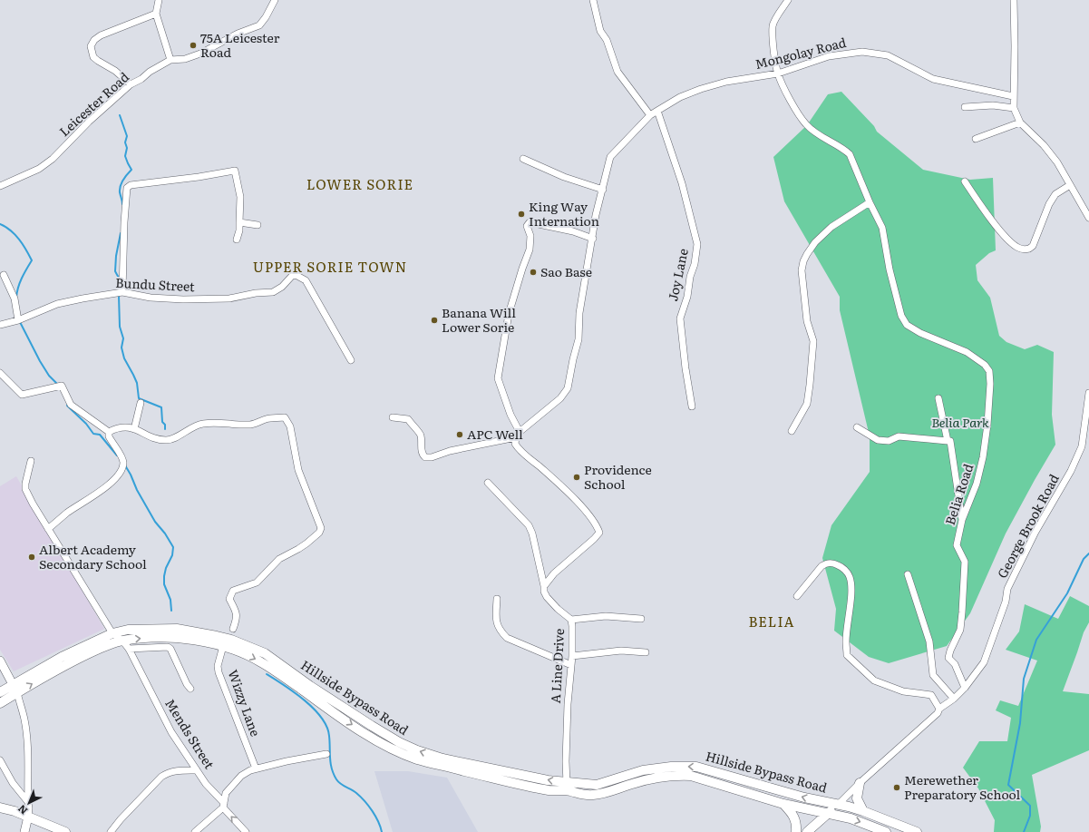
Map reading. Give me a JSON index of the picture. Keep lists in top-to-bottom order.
{
  "streets": {
    "main road": ["Hillside Bypass Road"],
    "street": [
      "Mongolay Road",
      "Leicester Road",
      "Joy Lane",
      "Bundu Street",
      "Belia Road",
      "George Brook Road",
      "A Line Drive",
      "Wizzy Lane",
      "Mends Street"
    ]
  },
  "crossings": [
    ["Mongolay Road", "Joy Lane"],
    ["Belia Road", "George Brook Road"],
    ["George Brook Road", "Hillside Bypass Road"],
    ["A Line Drive", "Hillside Bypass Road"],
    ["Hillside Bypass Road", "Wizzy Lane"],
    ["Hillside Bypass Road", "Mends Street"]
  ],
  "districts": ["LOWER SORIE", "UPPER SORIE TOWN", "BELIA"],
  "parks": ["Belia Park"],
  "places": [
    "75A Leicester Road",
    "King Way Internation",
    "Sao Base",
    "Banana Will Lower Sorie",
    "APC Well",
    "Providence School",
    "Albert Academy Secondary School",
    "Merewether Preparatory School"
  ],
  "north": "bottom left"
}
